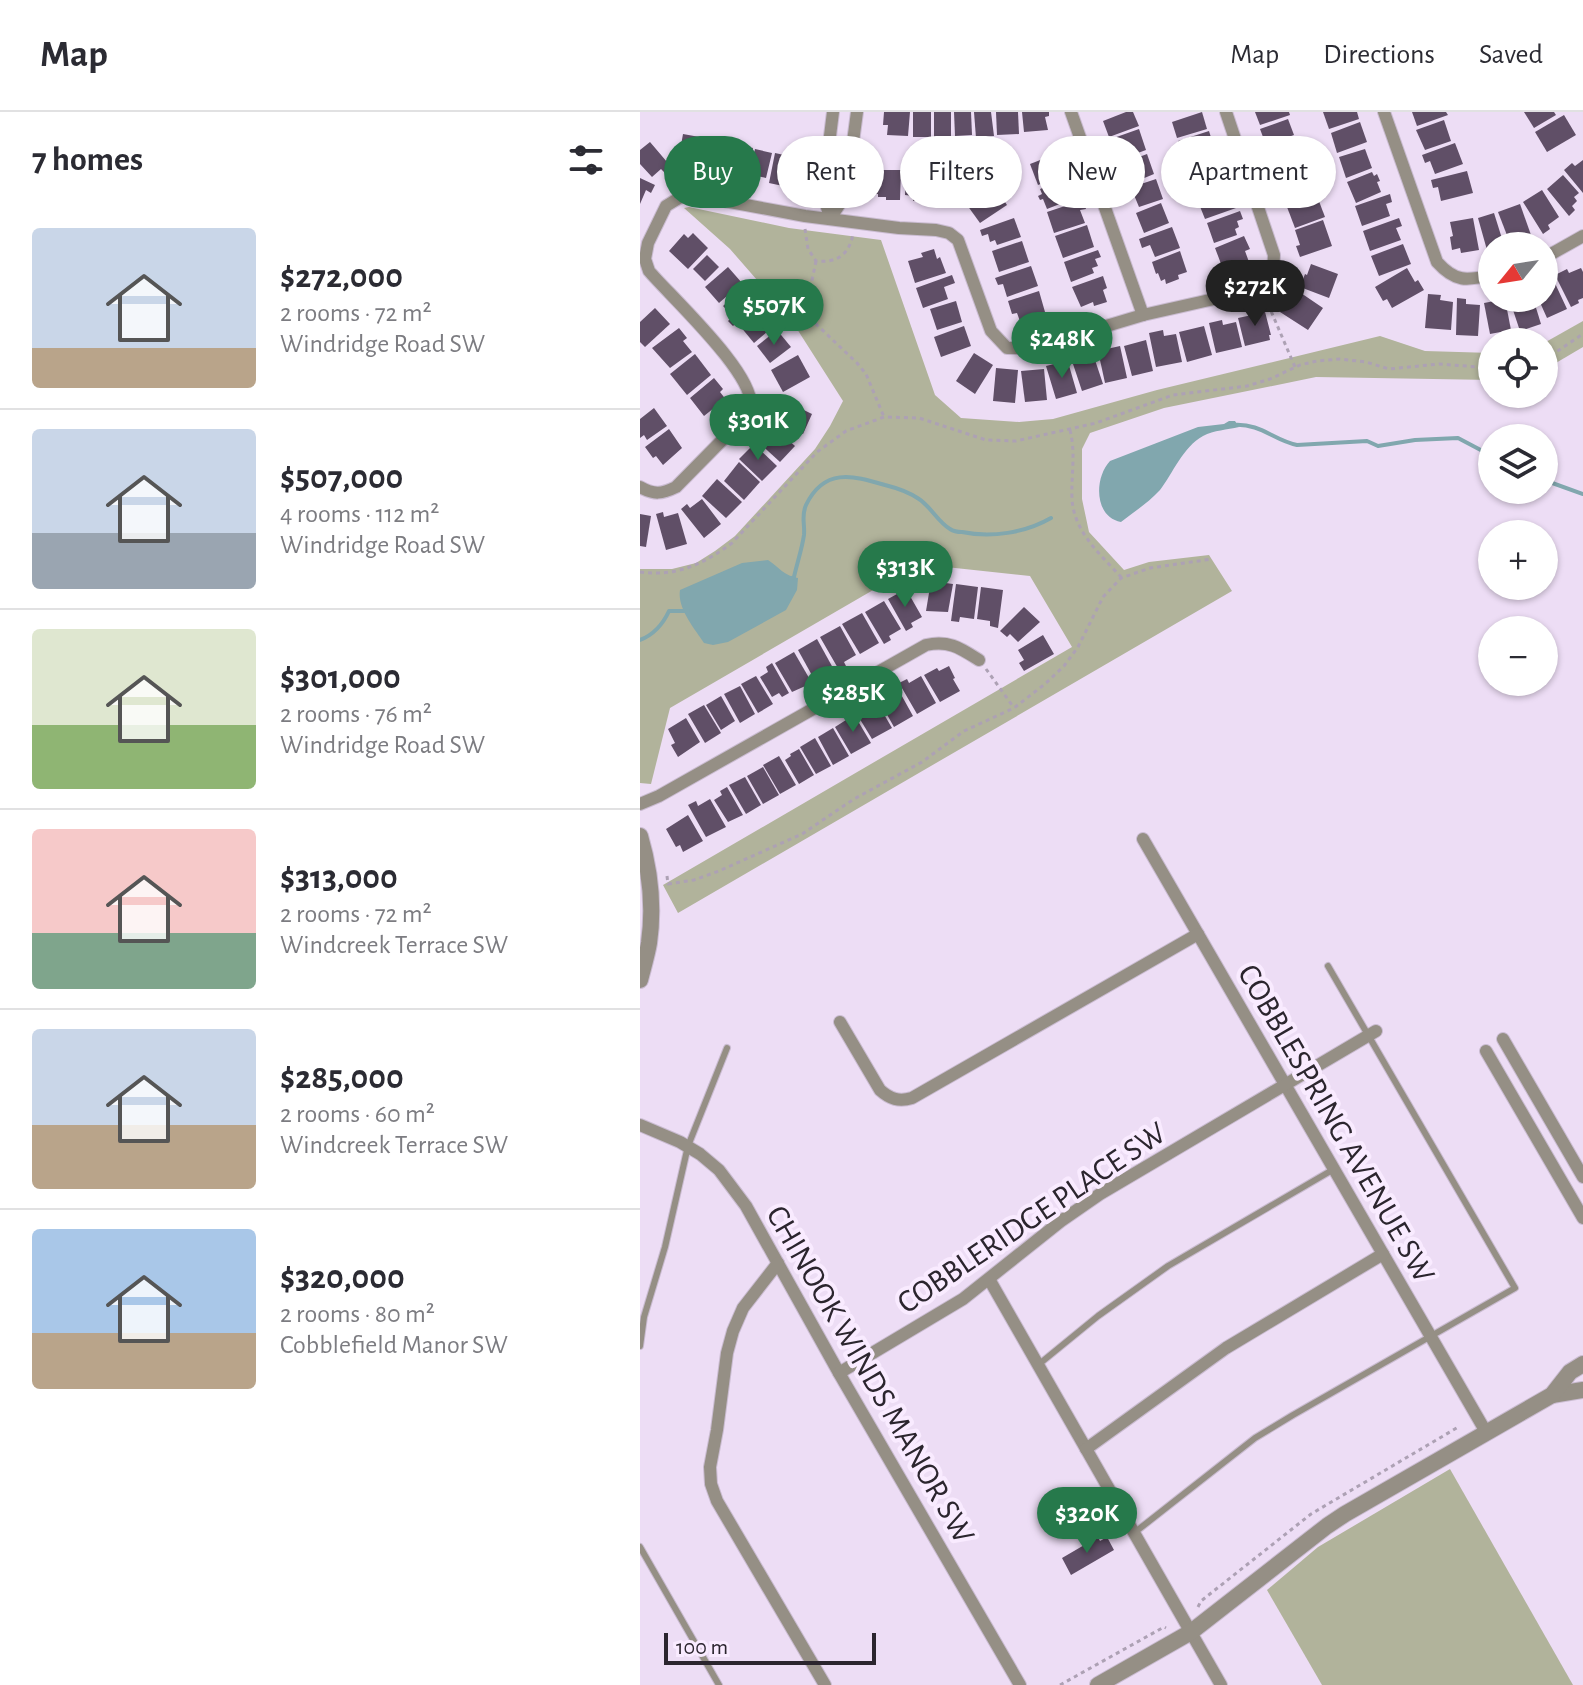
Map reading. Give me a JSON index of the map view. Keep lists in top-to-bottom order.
{
  "streets": {
    "street": ["COBBLESPRING AVENUE SW", "COBBLERIDGE PLACE SW", "CHINOOK WINDS MANOR SW"]
  },
  "crossings": [
    ["COBBLESPRING AVENUE SW", "COBBLERIDGE PLACE SW"],
    ["COBBLERIDGE PLACE SW", "CHINOOK WINDS MANOR SW"]
  ],
  "scale_bar": "100 m",
  "north": "bottom left",
  "page": {
    "header": "Map",
    "nav": ["Map", "Directions", "Saved"],
    "heading": "7 homes",
    "chip": [
      "Buy",
      "Rent",
      "Filters",
      "New",
      "Apartment"
    ],
    "list": [
      {
        "name": "$272,000",
        "note": "2 rooms · 72 m² · Windridge Road SW"
      },
      {
        "name": "$507,000",
        "note": "4 rooms · 112 m² · Windridge Road SW"
      },
      {
        "name": "$301,000",
        "note": "2 rooms · 76 m² · Windridge Road SW"
      },
      {
        "name": "$313,000",
        "note": "2 rooms · 72 m² · Windcreek Terrace SW"
      },
      {
        "name": "$285,000",
        "note": "2 rooms · 60 m² · Windcreek Terrace SW"
      },
      {
        "name": "$320,000",
        "note": "2 rooms · 80 m² · Cobblefield Manor SW"
      }
    ],
    "map_buttons": ["+", "−"],
    "price": [
      "$272K",
      "$507K",
      "$248K",
      "$301K",
      "$313K",
      "$285K",
      "$320K"
    ],
    "scale": "100 m"
  }
}
